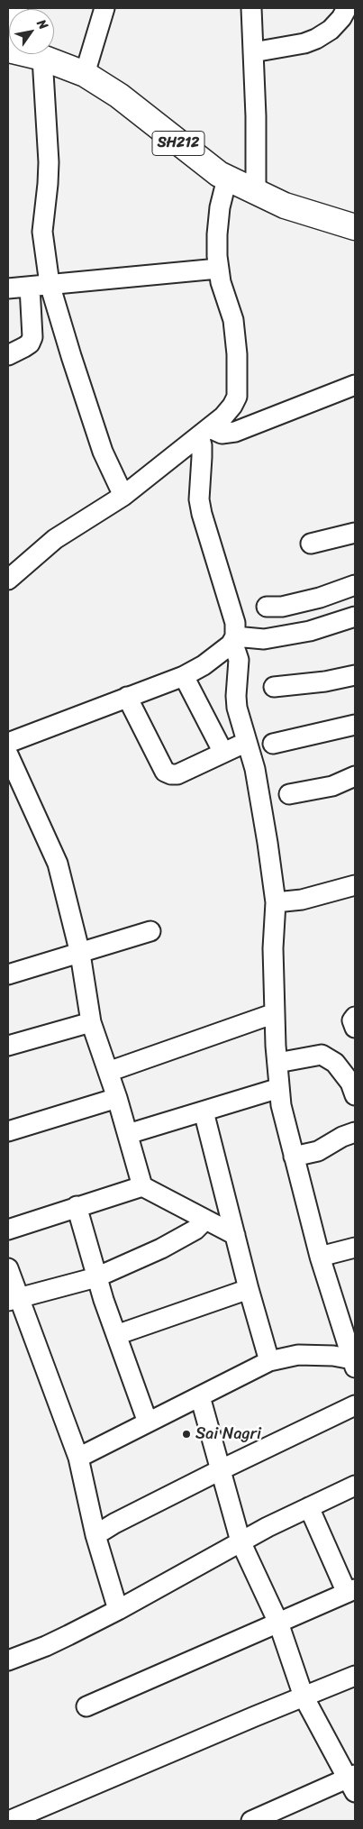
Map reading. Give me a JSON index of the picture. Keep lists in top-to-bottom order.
{
  "streets": {
    "main road": ["SH212"]
  },
  "places": ["Sai Nagri"],
  "north": "top right"
}
